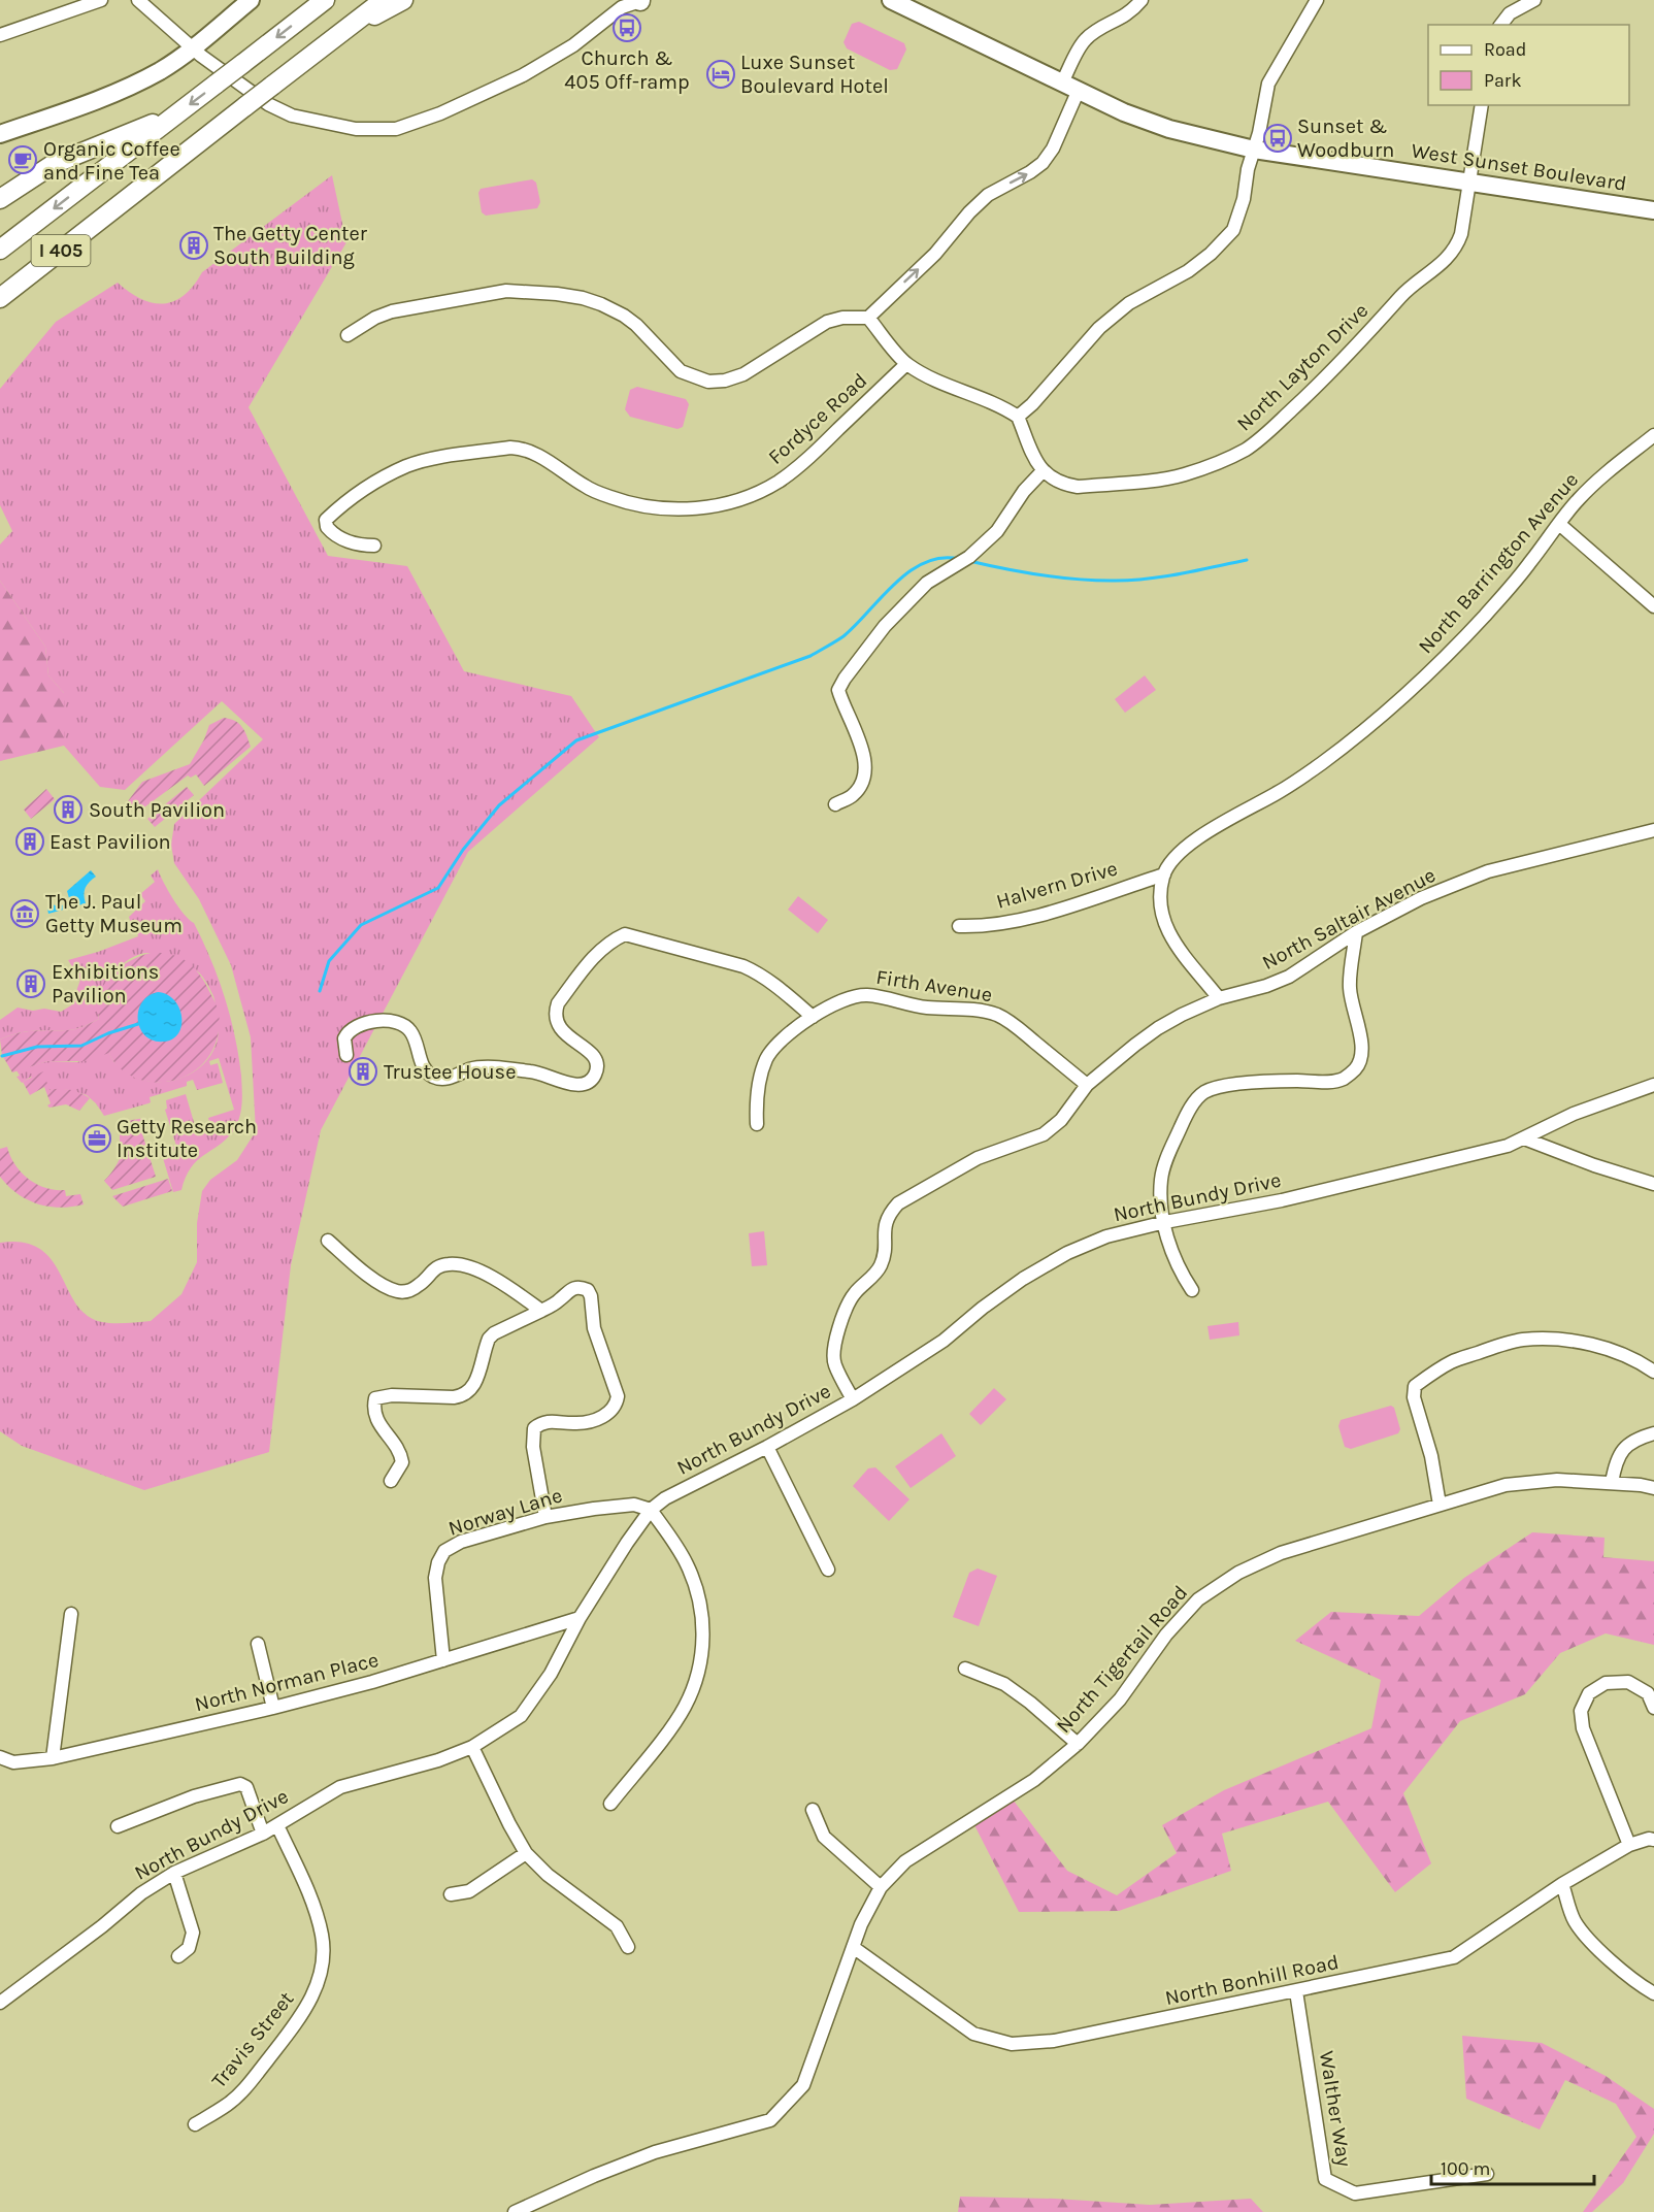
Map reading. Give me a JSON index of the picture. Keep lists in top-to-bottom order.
{
  "streets": {
    "highway": ["I 405"],
    "main road": ["West Sunset Boulevard"],
    "street": [
      "North Layton Drive",
      "Fordyce Road",
      "North Barrington Avenue",
      "Halvern Drive",
      "North Saltair Avenue",
      "Firth Avenue",
      "North Bundy Drive",
      "Norway Lane",
      "North Tigertail Road",
      "North Norman Place",
      "North Bonhill Road",
      "Travis Street",
      "Walther Way"
    ]
  },
  "crossings": [
    ["West Sunset Boulevard", "North Layton Drive"],
    ["North Barrington Avenue", "Halvern Drive"],
    ["North Saltair Avenue", "Firth Avenue"],
    ["North Saltair Avenue", "North Bundy Drive"],
    ["North Bundy Drive", "Norway Lane"],
    ["North Bundy Drive", "North Norman Place"],
    ["North Bundy Drive", "Travis Street"],
    ["Norway Lane", "North Norman Place"],
    ["North Tigertail Road", "North Bonhill Road"],
    ["North Bonhill Road", "Walther Way"]
  ],
  "places": {
    "bus stop": ["Church & 405 Off-ramp", "Sunset & Woodburn"],
    "hotel": ["Luxe Sunset Boulevard Hotel"],
    "cafe": ["Organic Coffee and Fine Tea"],
    "building": [
      "The Getty Center South Building",
      "South Pavilion",
      "East Pavilion",
      "Exhibitions Pavilion",
      "Trustee House"
    ],
    "museum": ["The J. Paul Getty Museum"],
    "office": ["Getty Research Institute"]
  },
  "legend": ["Road", "Park"],
  "scale_bar": "100 m"
}
